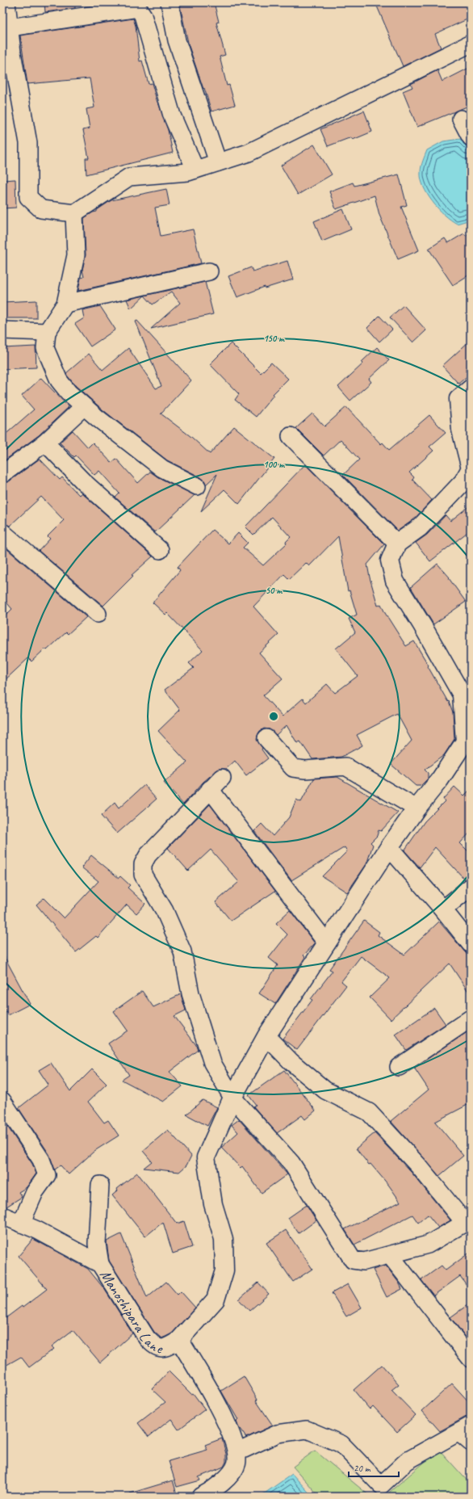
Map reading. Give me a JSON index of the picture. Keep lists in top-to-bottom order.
{
  "streets": {
    "street": ["Manoshipara Lane"]
  },
  "scale_bar": "20 m",
  "rings": ["150 m", "100 m", "50 m"]
}
